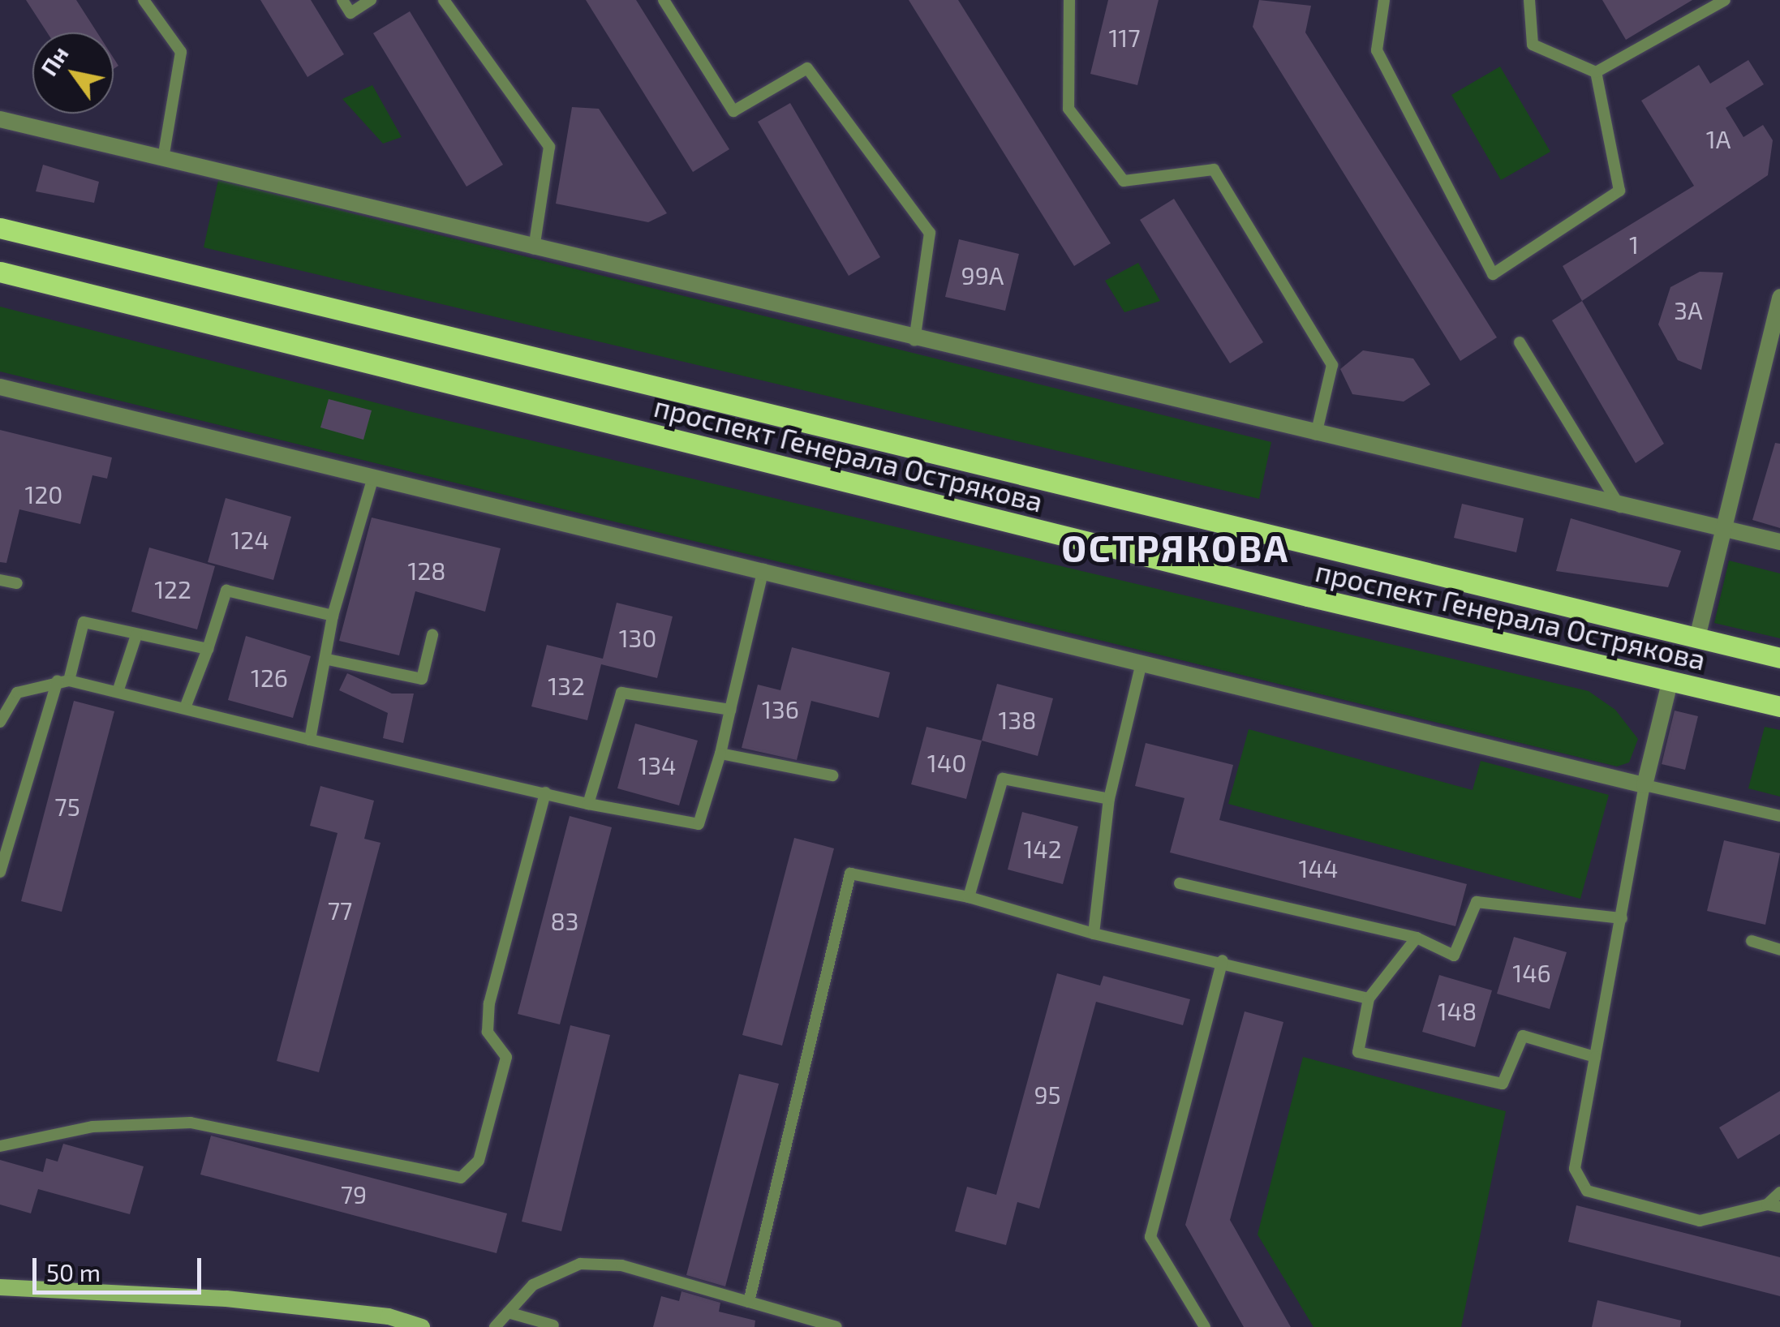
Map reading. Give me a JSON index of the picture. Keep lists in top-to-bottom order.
{
  "streets": {
    "main road": ["проспект Генерала Острякова"]
  },
  "districts": ["ОСТРЯКОВА"],
  "house_numbers": [
    "117",
    "1А",
    "1",
    "99А",
    "3А",
    "120",
    "124",
    "128",
    "122",
    "130",
    "126",
    "132",
    "136",
    "138",
    "140",
    "134",
    "75",
    "142",
    "144",
    "77",
    "83",
    "146",
    "148",
    "95",
    "79"
  ],
  "scale_bar": "50 m",
  "north": "top left"
}
